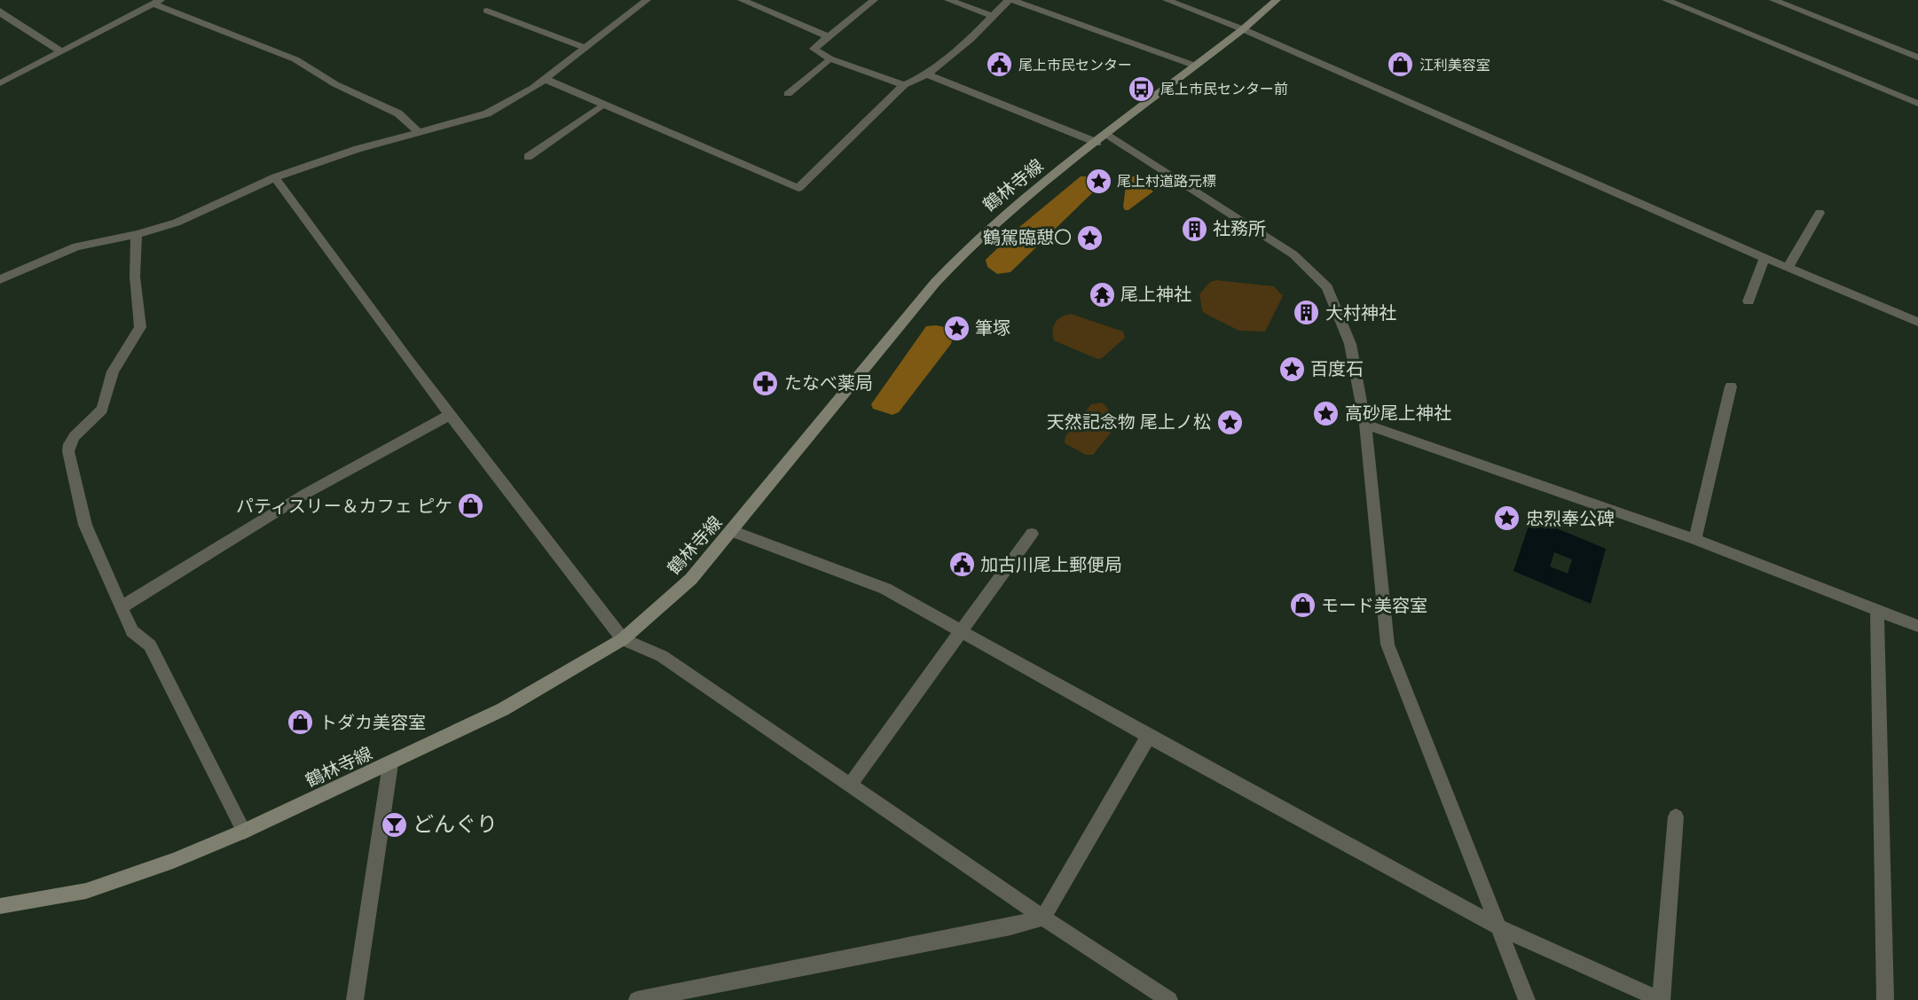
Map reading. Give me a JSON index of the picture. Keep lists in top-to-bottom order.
{
  "streets": {
    "main road": ["鶴林寺線"]
  },
  "places": {
    "public building": ["尾上市民センター", "加古川尾上郵便局"],
    "shop": [
      "江利美容室",
      "パティスリー＆カフェ ピケ",
      "モード美容室",
      "トダカ美容室"
    ],
    "bus stop": ["尾上市民センター前"],
    "place": [
      "尾上村道路元標",
      "鶴駕臨憇〇",
      "筆塚",
      "百度石",
      "高砂尾上神社",
      "天然記念物 尾上ノ松",
      "忠烈奉公碑"
    ],
    "building": ["社務所", "大村神社"],
    "temple": ["尾上神社"],
    "pharmacy": ["たなべ薬局"],
    "bar": ["どんぐり"]
  }
}
